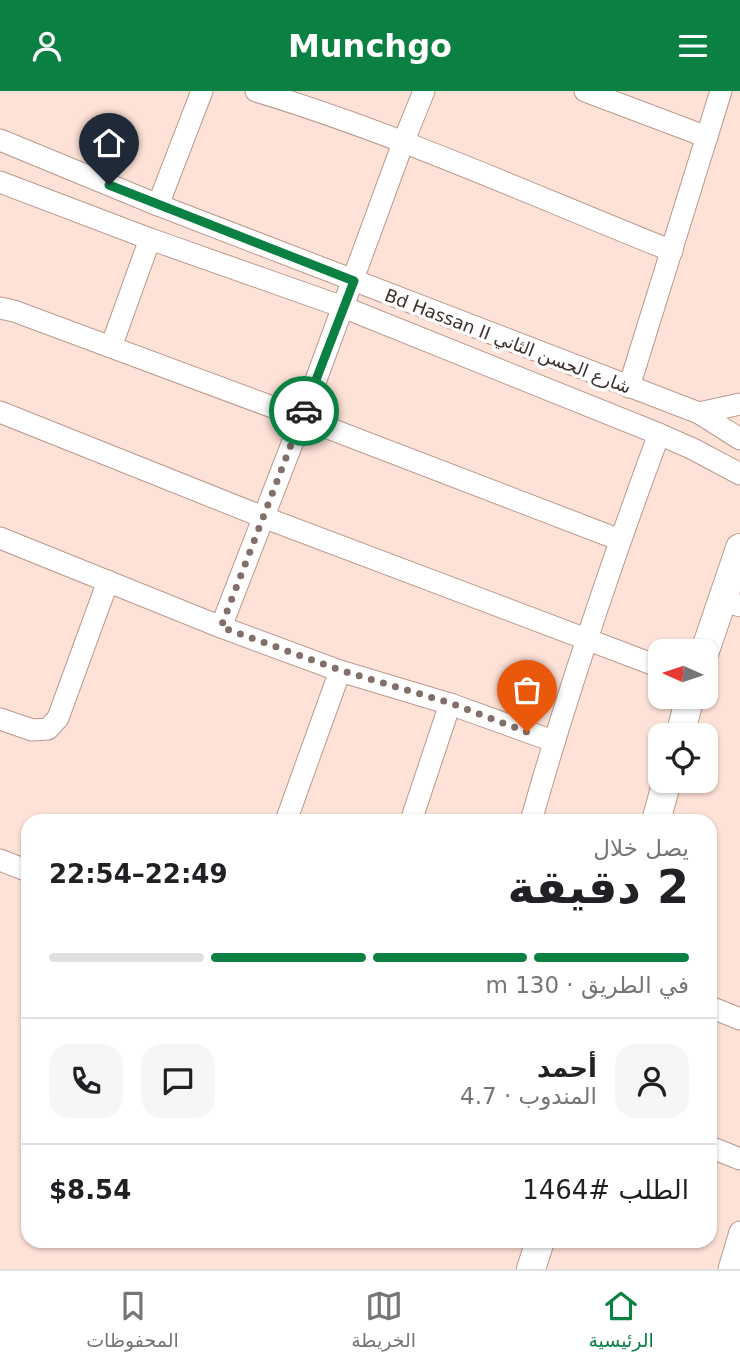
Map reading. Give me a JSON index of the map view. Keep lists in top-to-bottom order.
{
  "streets": {
    "street": ["Bd Hassan II شارع الحسن الثاني"]
  },
  "north": "left",
  "page": {
    "header": "Munchgo",
    "heading": ["2 دقيقة", "يصل خلال", "22:49–22:54"],
    "panel": [
      "أحمد",
      "المندوب · 4.7",
      "الطلب #1464",
      "$8.54"
    ],
    "bar": "في الطريق · 130 m",
    "tabs": ["الرئيسية", "الخريطة", "المحفوظات"]
  }
}
